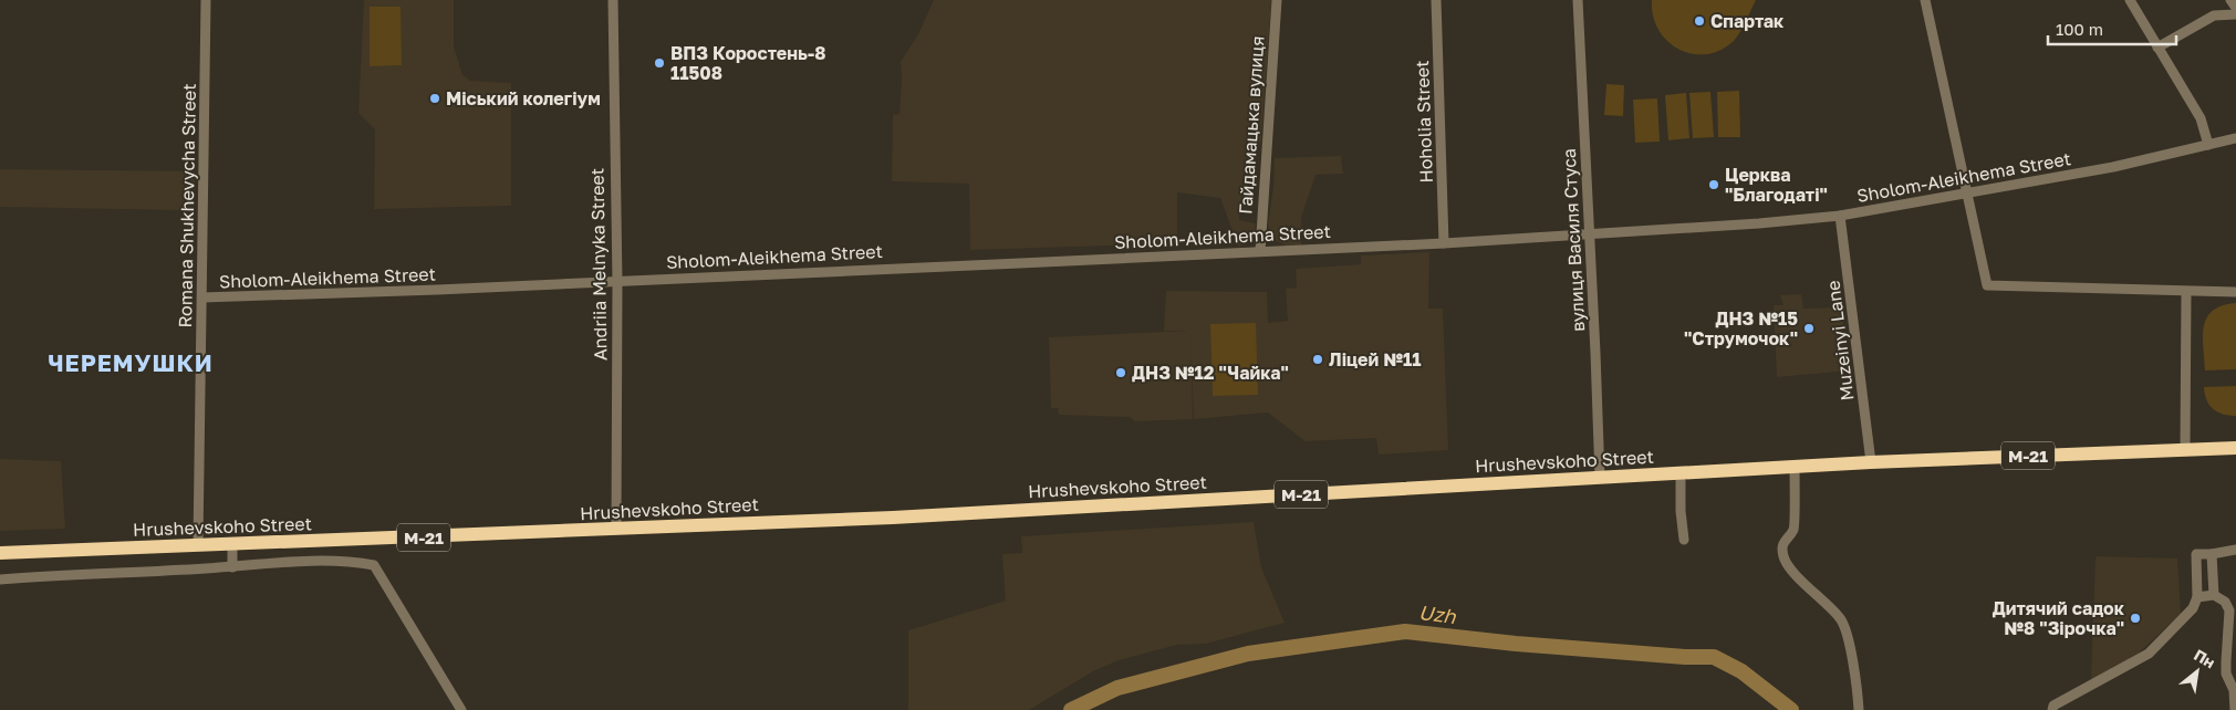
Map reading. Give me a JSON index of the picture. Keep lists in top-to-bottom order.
{
  "streets": {
    "highway": ["М-21", "Hrushevskoho Street"],
    "street": [
      "Hoholia Street",
      "Гайдамацька вулиця",
      "Sholom-Aleikhema Street",
      "Romana Shukhevycha Street",
      "вулиця Василя Стуса",
      "Andriia Melnyka Street",
      "Muzeinyi Lane"
    ]
  },
  "crossings": [
    ["Hoholia Street", "Sholom-Aleikhema Street"],
    ["Гайдамацька вулиця", "Sholom-Aleikhema Street"],
    ["Sholom-Aleikhema Street", "Romana Shukhevycha Street"],
    ["Sholom-Aleikhema Street", "вулиця Василя Стуса"],
    ["Sholom-Aleikhema Street", "Andriia Melnyka Street"],
    ["Sholom-Aleikhema Street", "Muzeinyi Lane"],
    ["Romana Shukhevycha Street", "Hrushevskoho Street"],
    ["вулиця Василя Стуса", "Hrushevskoho Street"],
    ["Andriia Melnyka Street", "Hrushevskoho Street"],
    ["Muzeinyi Lane", "Hrushevskoho Street"]
  ],
  "districts": ["ЧЕРЕМУШКИ"],
  "water": ["Uzh"],
  "places": [
    "Спартак",
    "ВПЗ Коростень-8 11508",
    "Міський колегіум",
    "Церква \"Благодаті\"",
    "ДНЗ №15 \"Струмочок\"",
    "Ліцей №11",
    "ДНЗ №12 \"Чайка\"",
    "Дитячий садок №8 \"Зірочка\""
  ],
  "scale_bar": "100 m",
  "north": "top right"
}
